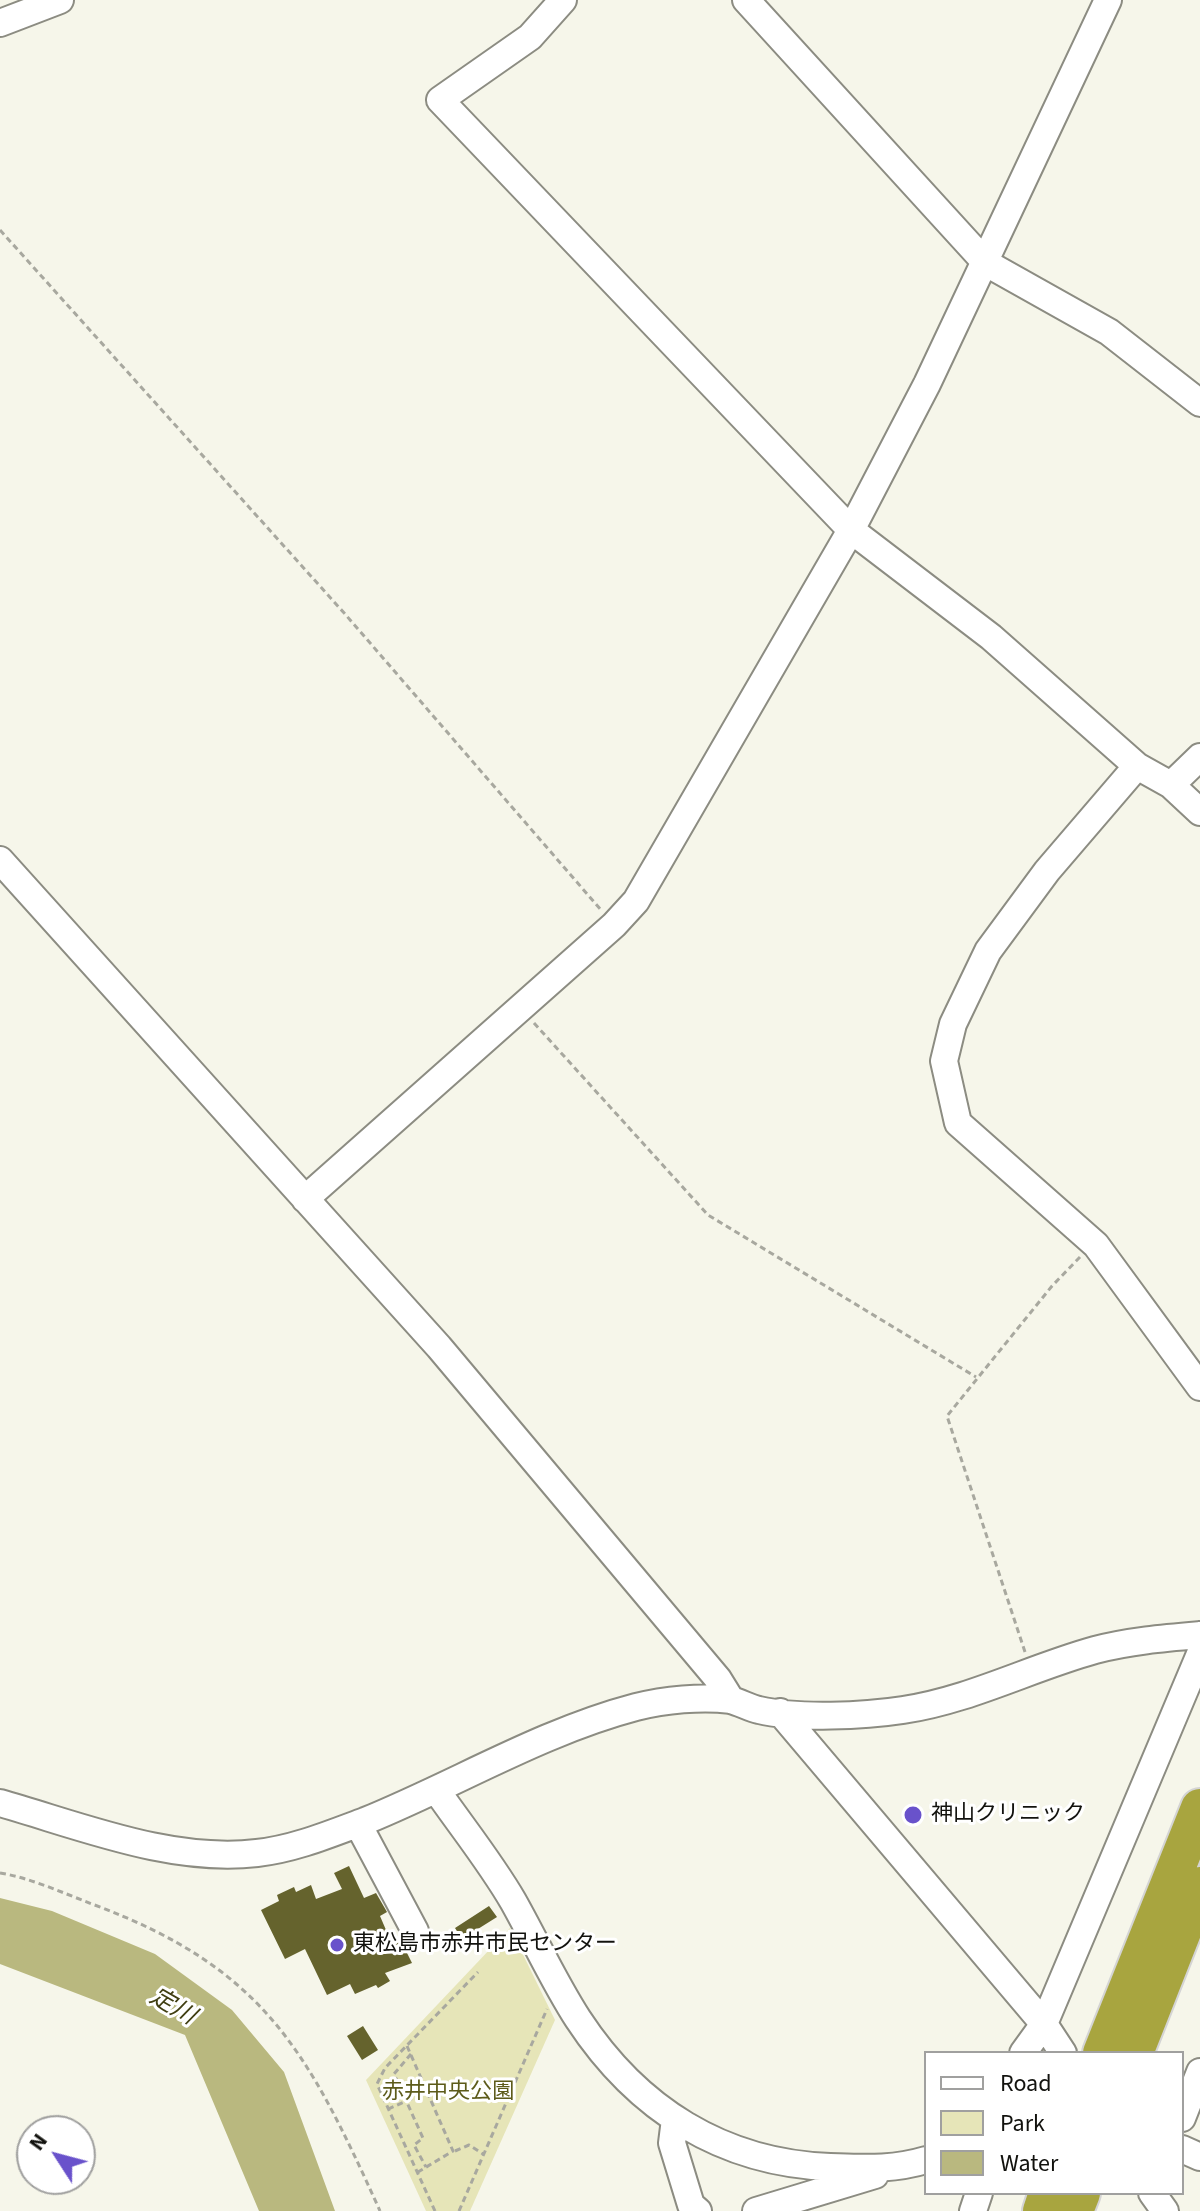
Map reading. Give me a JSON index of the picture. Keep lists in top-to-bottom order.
{
  "water": ["定川"],
  "parks": ["赤井中央公園"],
  "places": ["神山クリニック", "東松島市赤井市民センター"],
  "legend": ["Road", "Park", "Water"],
  "north": "top left"
}
